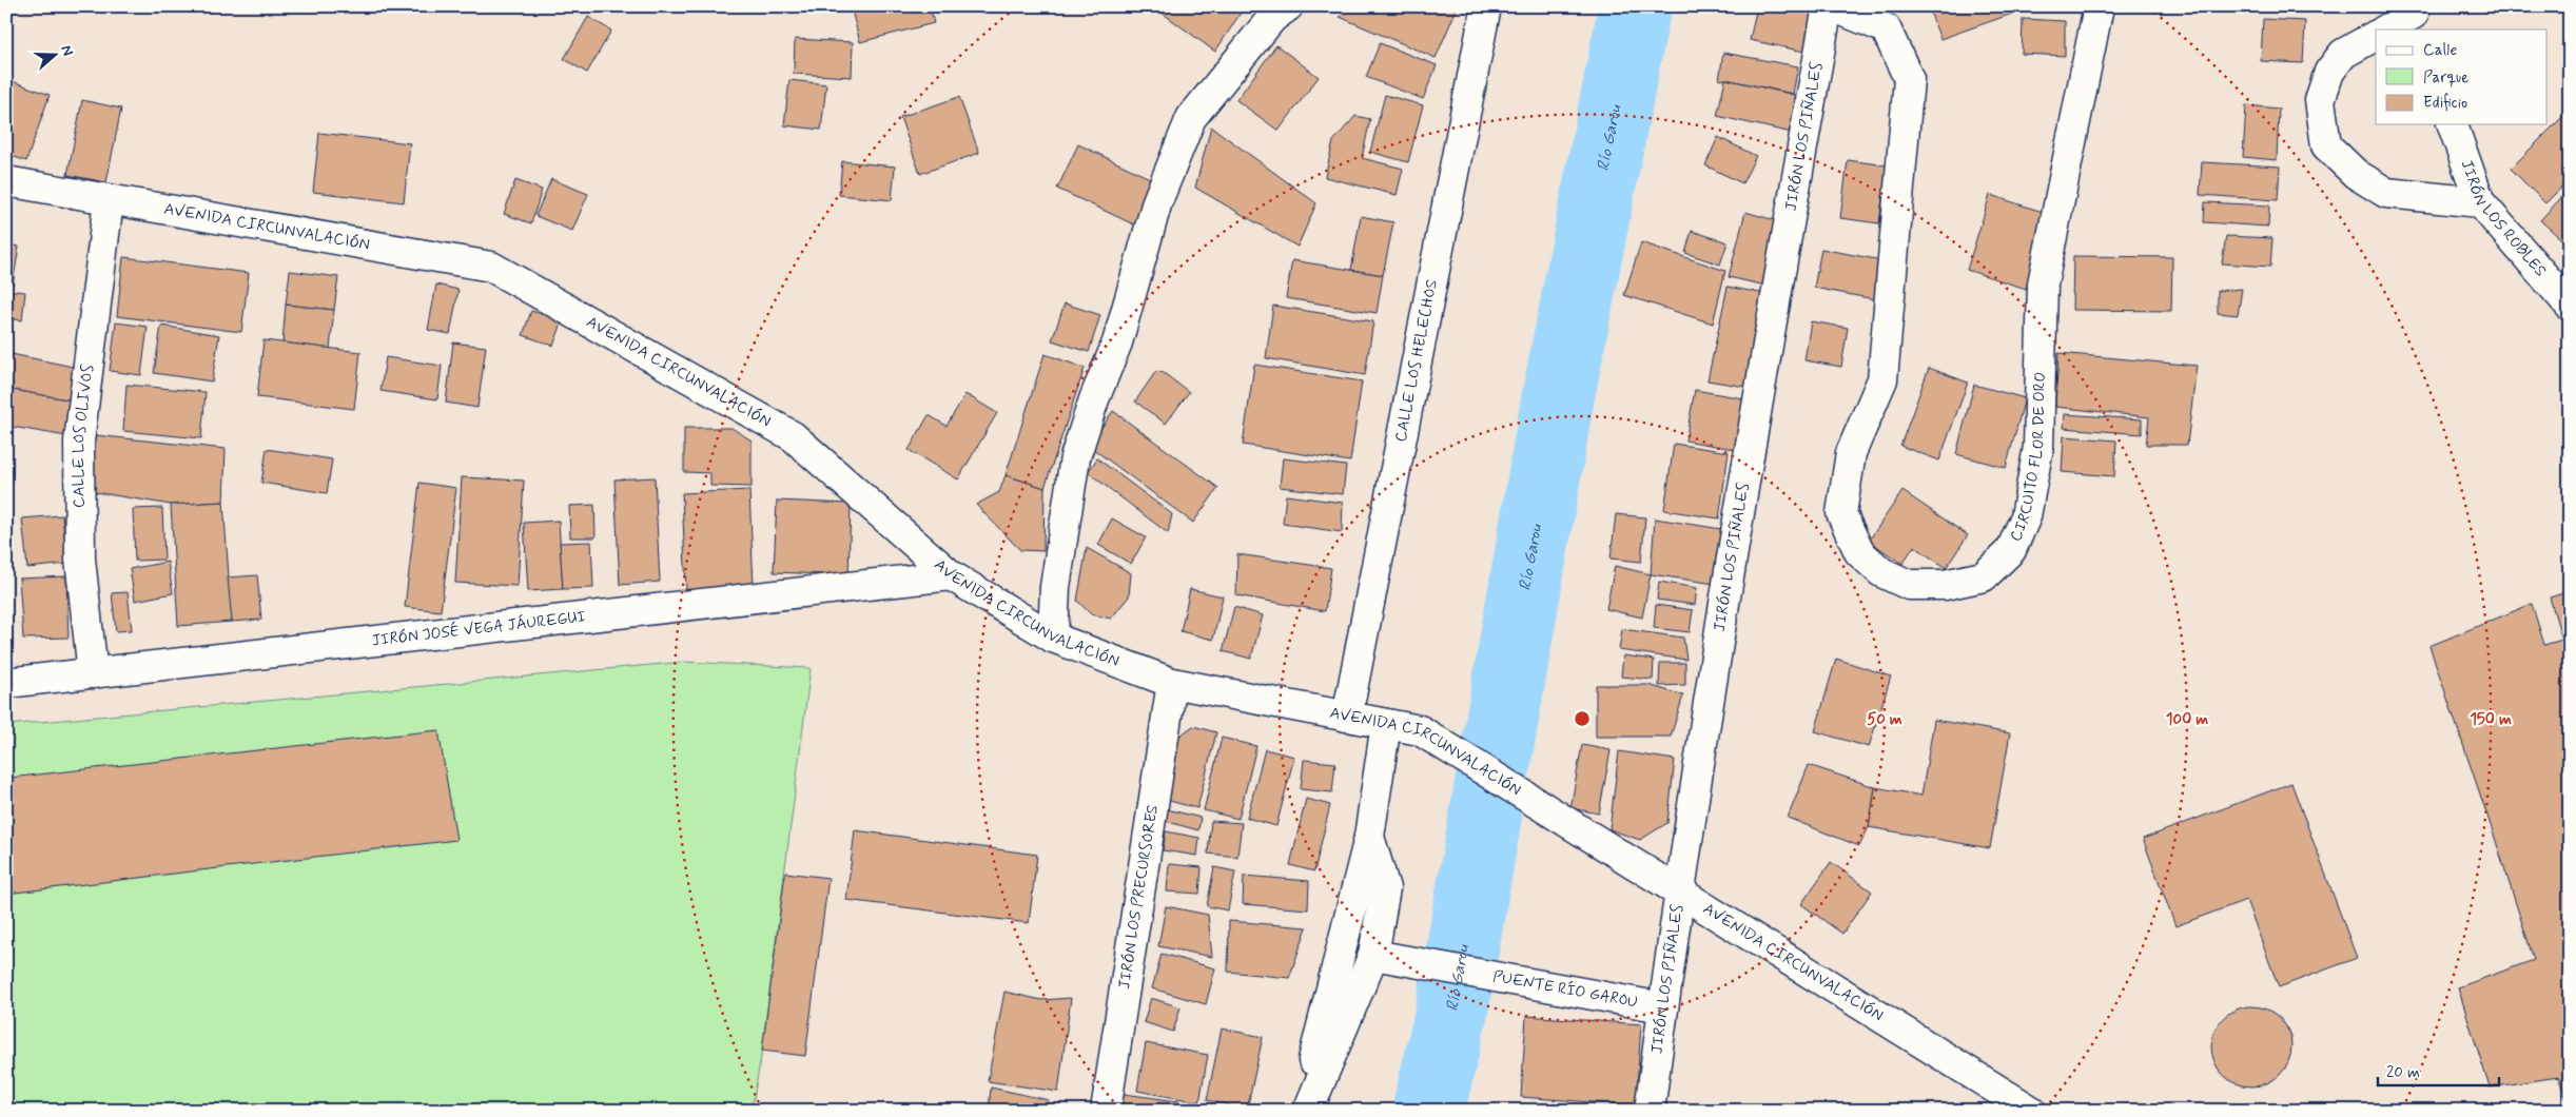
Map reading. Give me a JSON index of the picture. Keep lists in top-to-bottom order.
{
  "streets": {
    "street": [
      "JIRÓN LOS PIÑALES",
      "JIRÓN LOS ROBLES",
      "AVENIDA CIRCUNVALACIÓN",
      "CALLE LOS HELECHOS",
      "CALLE LOS OLIVOS",
      "CIRCUITO FLOR DE ORO",
      "JIRÓN JOSÉ VEGA JÁUREGUI",
      "JIRÓN LOS PRECURSORES",
      "PUENTE RÍO GAROU"
    ]
  },
  "crossings": [
    ["JIRÓN LOS PIÑALES", "AVENIDA CIRCUNVALACIÓN"],
    ["JIRÓN LOS PIÑALES", "PUENTE RÍO GAROU"],
    ["AVENIDA CIRCUNVALACIÓN", "CALLE LOS HELECHOS"],
    ["AVENIDA CIRCUNVALACIÓN", "CALLE LOS OLIVOS"],
    ["AVENIDA CIRCUNVALACIÓN", "JIRÓN JOSÉ VEGA JÁUREGUI"],
    ["AVENIDA CIRCUNVALACIÓN", "JIRÓN LOS PRECURSORES"],
    ["CALLE LOS OLIVOS", "JIRÓN JOSÉ VEGA JÁUREGUI"]
  ],
  "water": ["Río Garou"],
  "legend": ["Calle", "Parque", "Edificio"],
  "scale_bar": "20 m",
  "north": "right",
  "rings": ["50 m", "100 m", "150 m"]
}
